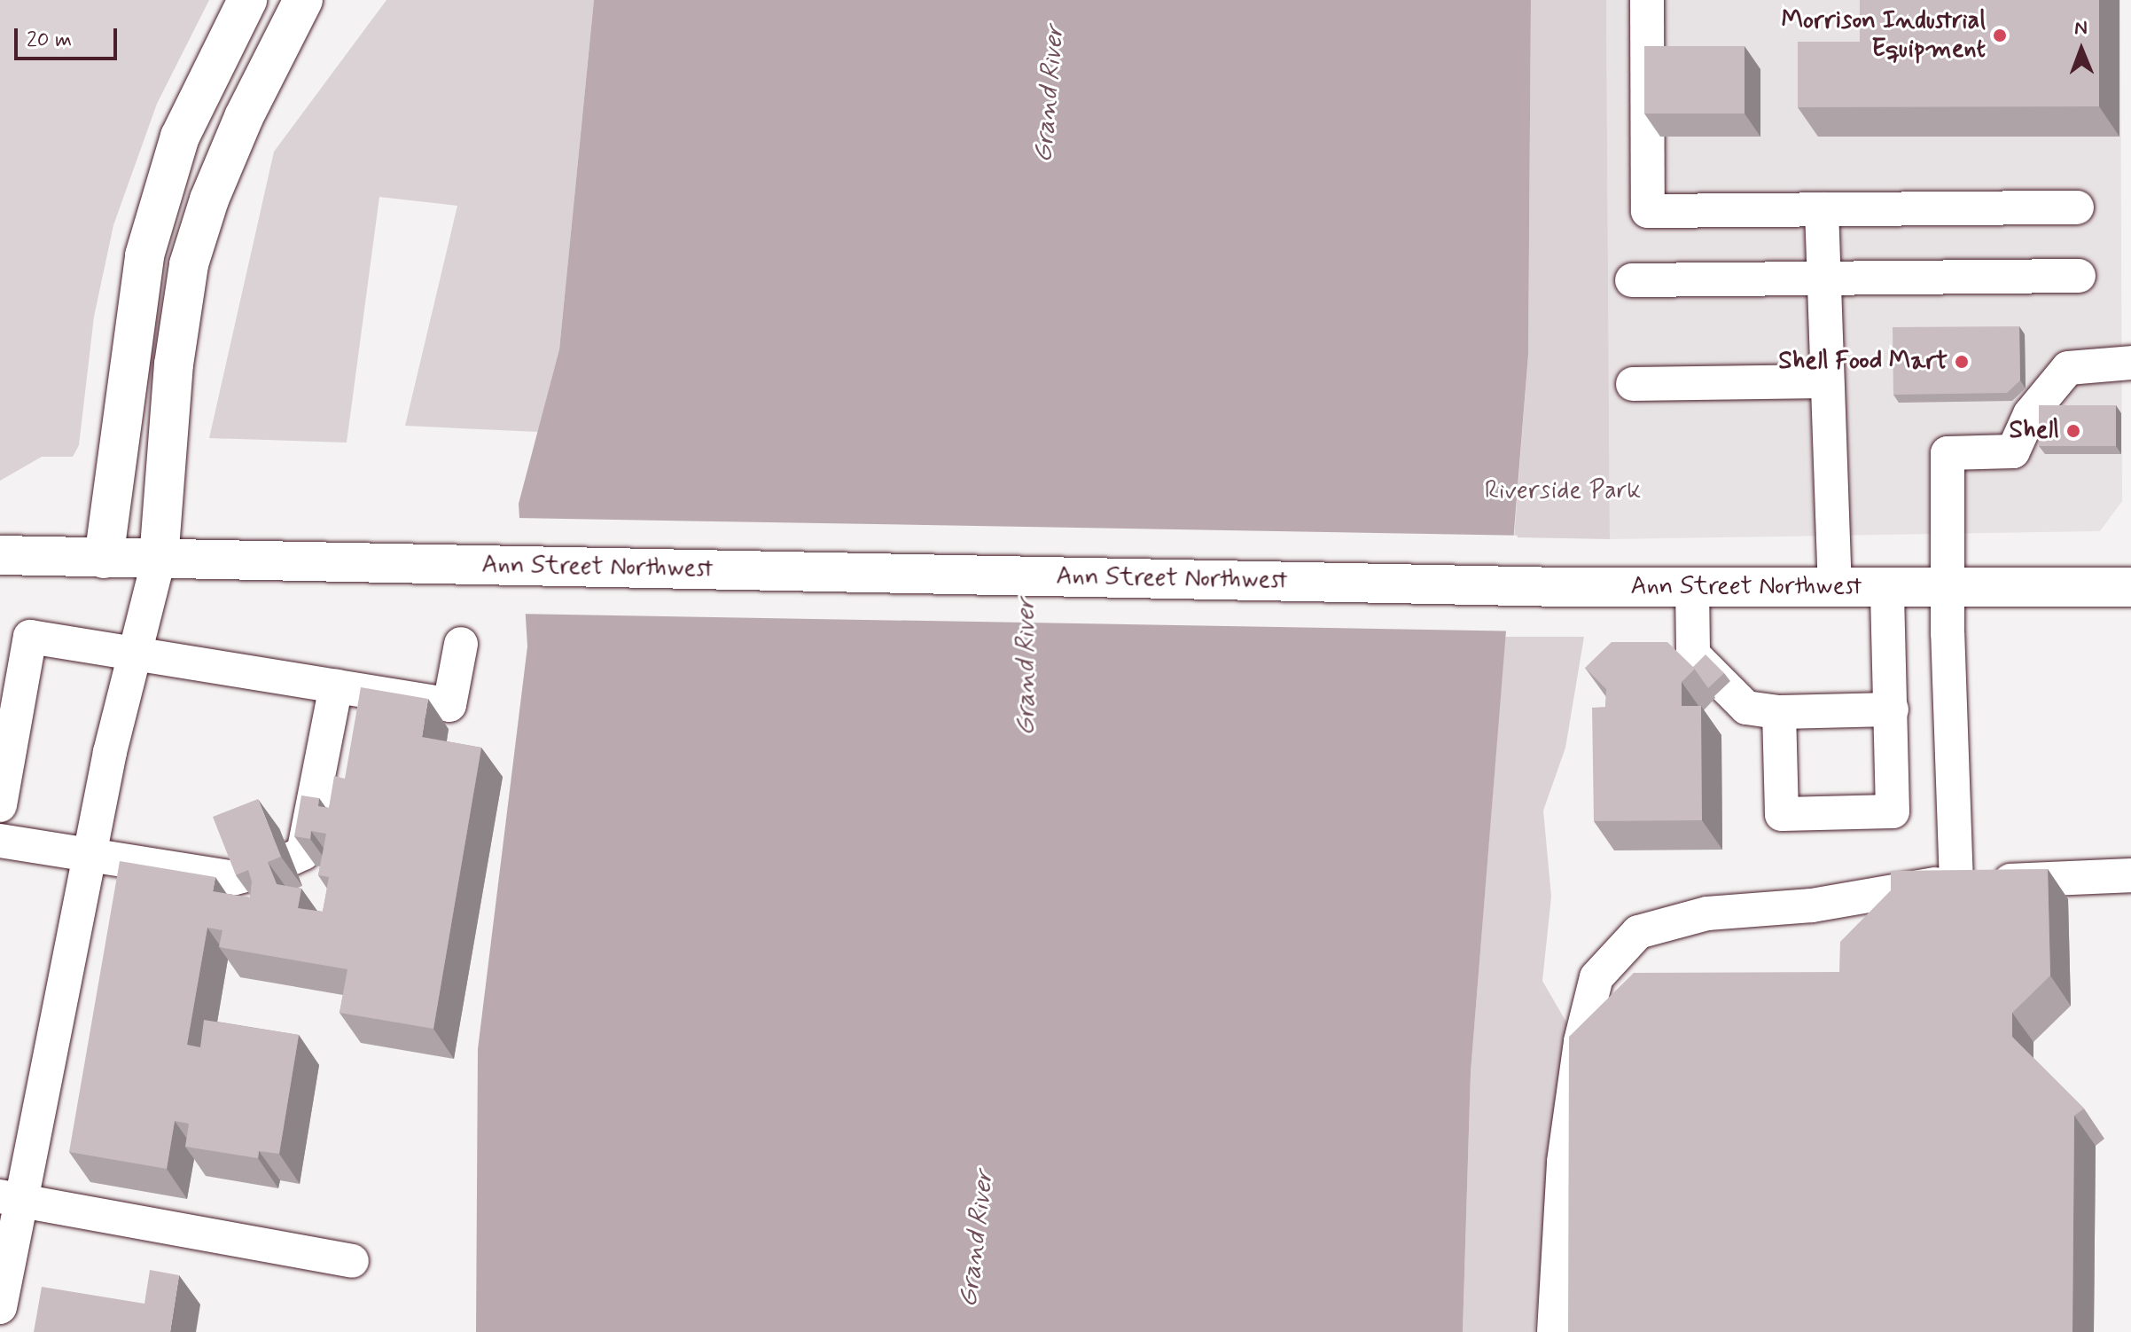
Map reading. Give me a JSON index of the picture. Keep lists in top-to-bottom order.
{
  "streets": {
    "main road": ["Ann Street Northwest"]
  },
  "water": ["Grand River"],
  "parks": ["Riverside Park"],
  "places": ["Morrison Industrial Equipment", "Shell Food Mart", "Shell"],
  "scale_bar": "20 m",
  "north": "top"
}
